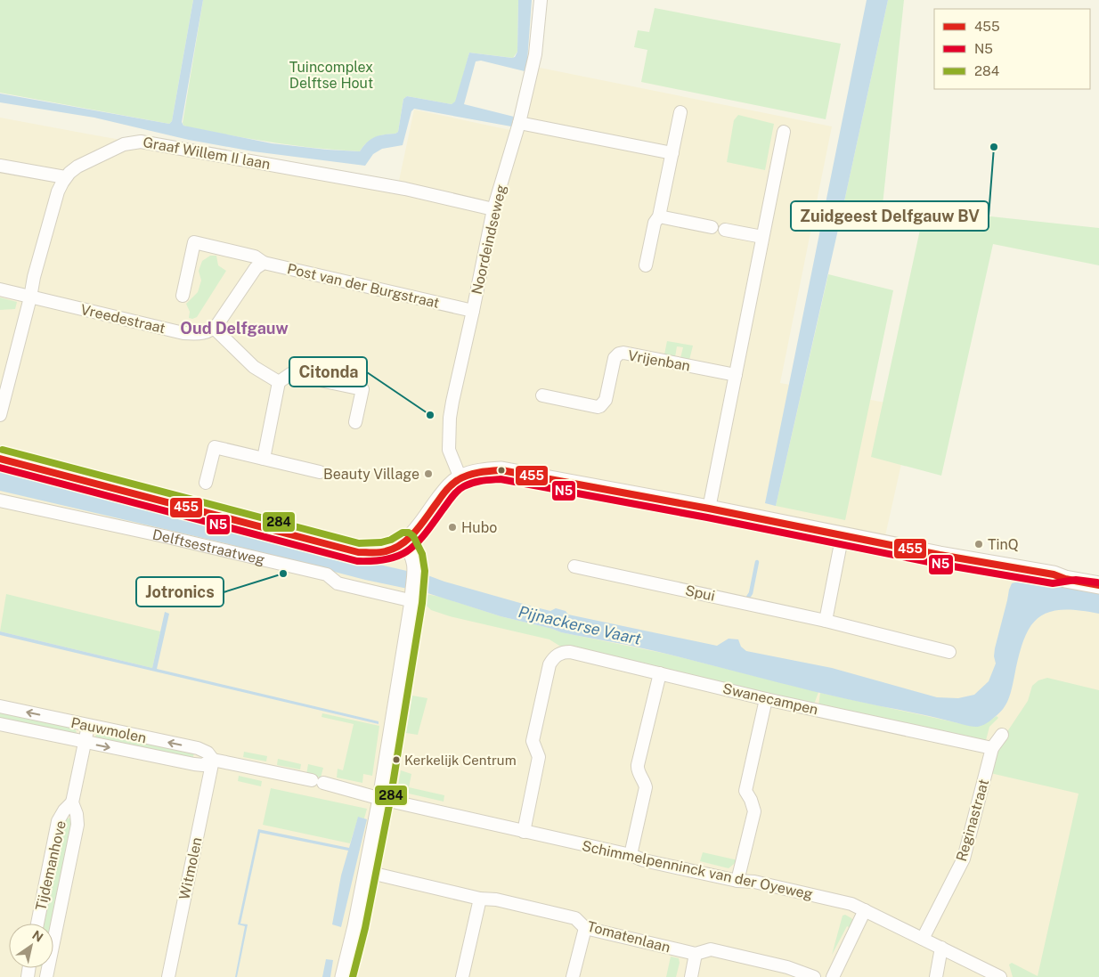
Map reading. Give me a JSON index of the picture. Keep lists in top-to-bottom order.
{
  "streets": {
    "street": [
      "Graaf Willem II laan",
      "Noordeindseweg",
      "Post van der Burgstraat",
      "Vreedestraat",
      "Vrijenban",
      "Delftsestraatweg",
      "Spui",
      "Swanecampen",
      "Pauwmolen",
      "Reginastraat",
      "Tijdemanhove",
      "Witmolen",
      "Schimmelpenninck van der Oyeweg",
      "Tomatenlaan"
    ]
  },
  "crossings": [
    ["Graaf Willem II laan", "Noordeindseweg"],
    ["Graaf Willem II laan", "Vreedestraat"],
    ["Noordeindseweg", "Post van der Burgstraat"],
    ["Swanecampen", "Reginastraat"],
    ["Swanecampen", "Schimmelpenninck van der Oyeweg"],
    ["Pauwmolen", "Tijdemanhove"],
    ["Pauwmolen", "Witmolen"],
    ["Pauwmolen", "Schimmelpenninck van der Oyeweg"],
    ["Reginastraat", "Schimmelpenninck van der Oyeweg"]
  ],
  "districts": ["Oud Delfgauw"],
  "water": ["Pijnackerse Vaart"],
  "parks": ["Tuincomplex Delftse Hout"],
  "places": [
    "Zuidgeest Delfgauw BV",
    "Citonda",
    "Beauty Village",
    "Hubo",
    "TinQ",
    "Jotronics",
    "Kerkelijk Centrum"
  ],
  "lines": ["transit line 284", "transit line 455", "transit line N5"],
  "legend": ["455", "N5", "284"],
  "north": "top right"
}
